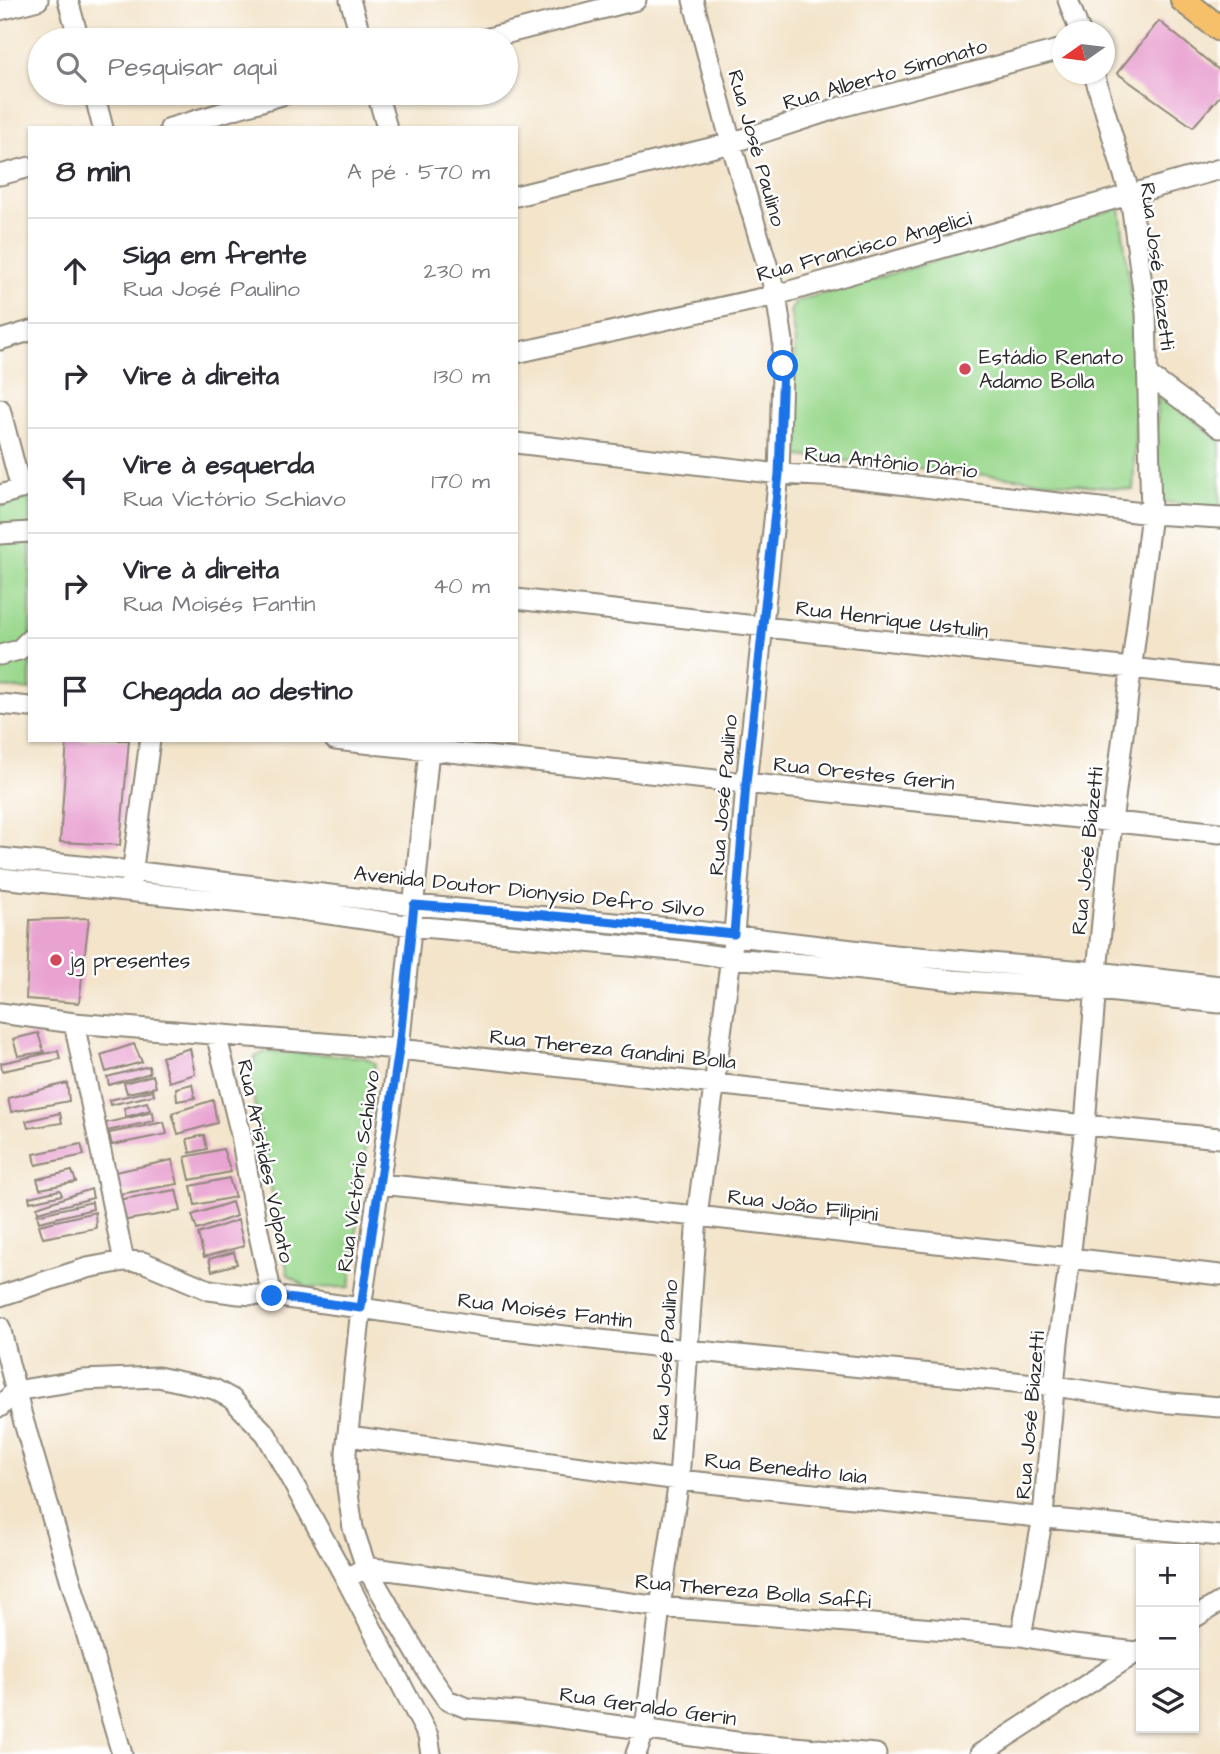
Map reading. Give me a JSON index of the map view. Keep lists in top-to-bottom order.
{
  "streets": {
    "street": [
      "Rua Alberto Simonato",
      "Rua José Paulino",
      "Rua Francisco Angelici",
      "Rua José Biazetti",
      "Rua Antônio Dário",
      "Rua Henrique Ustulin",
      "Rua Orestes Gerin",
      "Avenida Doutor Dionysio Defro Silvo",
      "Rua Thereza Gandini Bolla",
      "Rua Aristides Volpato",
      "Rua Victório Schiavo",
      "Rua João Filipini",
      "Rua Moisés Fantin",
      "Rua Benedito Iaia",
      "Rua Thereza Bolla Saffi",
      "Rua Geraldo Gerin"
    ]
  },
  "crossings": [
    ["Rua Alberto Simonato", "Rua José Paulino"],
    ["Rua José Paulino", "Rua Francisco Angelici"],
    ["Rua José Paulino", "Rua Antônio Dário"],
    ["Rua José Paulino", "Rua Henrique Ustulin"],
    ["Rua José Paulino", "Rua Orestes Gerin"],
    ["Rua José Paulino", "Avenida Doutor Dionysio Defro Silvo"],
    ["Rua José Paulino", "Rua Thereza Gandini Bolla"],
    ["Rua José Paulino", "Rua João Filipini"],
    ["Rua José Paulino", "Rua Moisés Fantin"],
    ["Rua José Paulino", "Rua Benedito Iaia"],
    ["Rua José Paulino", "Rua Thereza Bolla Saffi"],
    ["Rua José Paulino", "Rua Geraldo Gerin"],
    ["Rua Francisco Angelici", "Rua José Biazetti"],
    ["Rua José Biazetti", "Rua Antônio Dário"],
    ["Rua José Biazetti", "Rua Henrique Ustulin"],
    ["Rua José Biazetti", "Rua Orestes Gerin"],
    ["Rua José Biazetti", "Avenida Doutor Dionysio Defro Silvo"],
    ["Rua José Biazetti", "Rua Thereza Gandini Bolla"],
    ["Rua José Biazetti", "Rua João Filipini"],
    ["Rua José Biazetti", "Rua Moisés Fantin"],
    ["Rua José Biazetti", "Rua Benedito Iaia"],
    ["Rua José Biazetti", "Rua Thereza Bolla Saffi"],
    ["Rua Orestes Gerin", "Rua Victório Schiavo"],
    ["Avenida Doutor Dionysio Defro Silvo", "Rua Victório Schiavo"],
    ["Rua Thereza Gandini Bolla", "Rua Aristides Volpato"],
    ["Rua Thereza Gandini Bolla", "Rua Victório Schiavo"],
    ["Rua Aristides Volpato", "Rua Moisés Fantin"],
    ["Rua Victório Schiavo", "Rua João Filipini"],
    ["Rua Victório Schiavo", "Rua Moisés Fantin"],
    ["Rua Victório Schiavo", "Rua Benedito Iaia"],
    ["Rua Victório Schiavo", "Rua Thereza Bolla Saffi"],
    ["Rua Victório Schiavo", "Rua Geraldo Gerin"]
  ],
  "places": ["Estádio Renato Adamo Bolla", "jg presentes"],
  "north": "left",
  "page": {
    "search": "Pesquisar aqui",
    "heading": ["8 min", "A pé · 570 m"],
    "list": [
      ["Siga em frente", "Rua José Paulino", "230 m"],
      ["Vire à direita", "130 m"],
      ["Vire à esquerda", "Rua Victório Schiavo", "170 m"],
      ["Vire à direita", "Rua Moisés Fantin", "40 m"],
      "Chegada ao destino"
    ],
    "map_buttons": ["+", "−"]
  }
}
